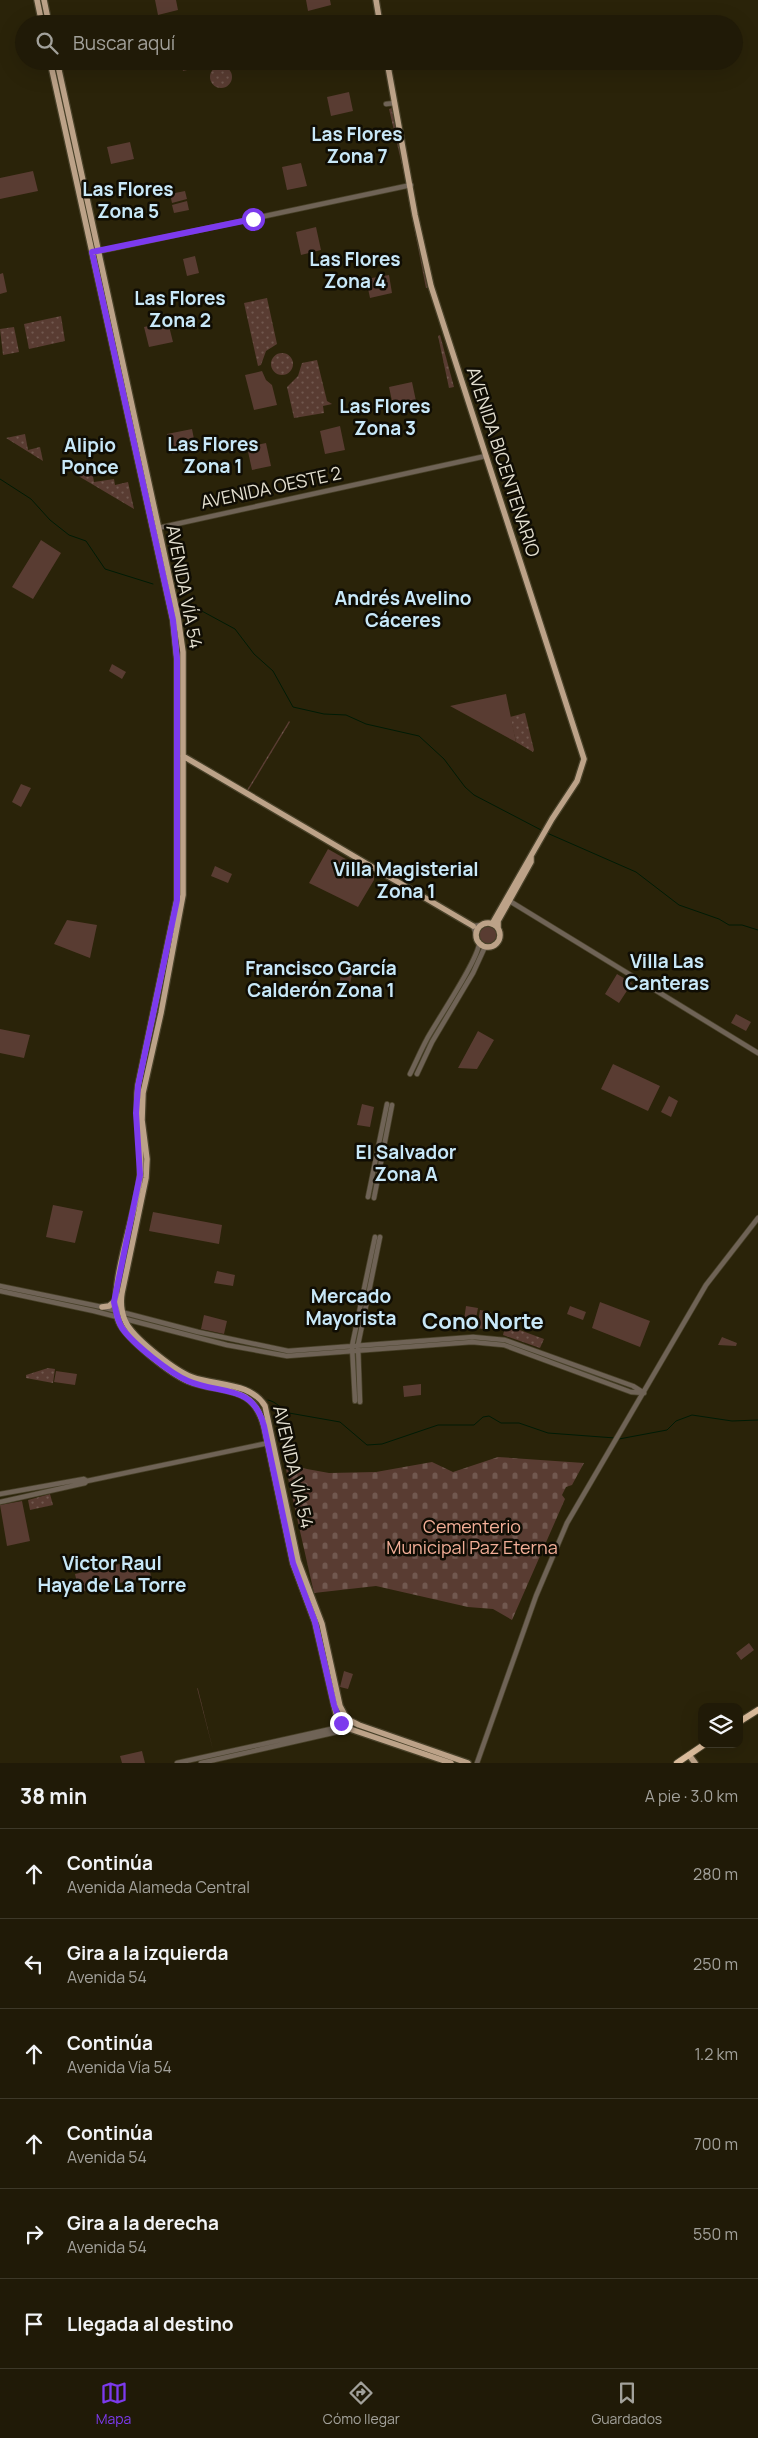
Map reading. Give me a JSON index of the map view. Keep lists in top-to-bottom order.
{
  "streets": {
    "main road": ["AVENIDA BICENTENARIO", "AVENIDA VÍA 54"],
    "street": ["AVENIDA OESTE 2"]
  },
  "crossings": [
    ["AVENIDA BICENTENARIO", "AVENIDA OESTE 2"],
    ["AVENIDA OESTE 2", "AVENIDA VÍA 54"]
  ],
  "districts": [
    "Las Flores Zona 7",
    "Las Flores Zona 5",
    "Las Flores Zona 4",
    "Las Flores Zona 2",
    "Las Flores Zona 3",
    "Las Flores Zona 1",
    "Alipio Ponce",
    "Andrés Avelino Cáceres",
    "Villa Magisterial Zona 1",
    "Villa Las Canteras",
    "Francisco García Calderón Zona 1",
    "El Salvador Zona A",
    "Mercado Mayorista",
    "Cono Norte",
    "Victor Raul Haya de La Torre"
  ],
  "parks": ["Cementerio Municipal Paz Eterna"],
  "page": {
    "search": "Buscar aquí",
    "heading": ["38 min", "A pie · 3.0 km"],
    "list": [
      ["Continúa", "Avenida Alameda Central", "280 m"],
      ["Gira a la izquierda", "Avenida 54", "250 m"],
      ["Continúa", "Avenida Vía 54", "1.2 km"],
      ["Continúa", "Avenida 54", "700 m"],
      ["Gira a la derecha", "Avenida 54", "550 m"],
      "Llegada al destino"
    ],
    "nav": ["Mapa", "Cómo llegar", "Guardados"]
  }
}
